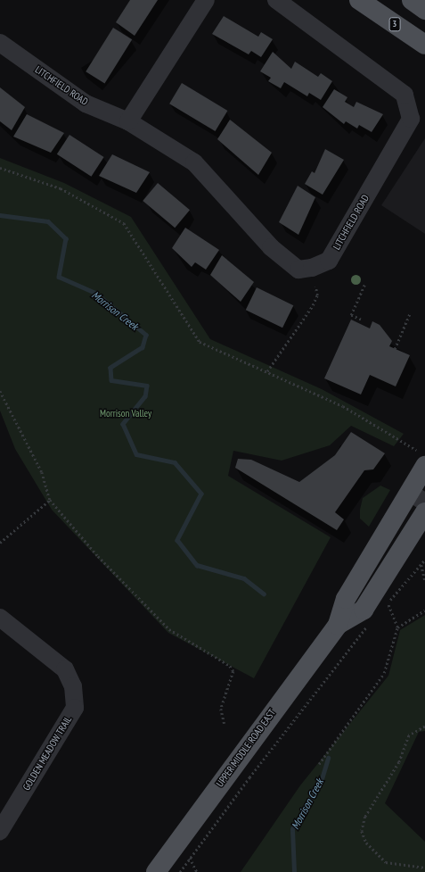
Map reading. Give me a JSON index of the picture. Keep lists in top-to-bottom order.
{
  "streets": {
    "main road": ["3", "UPPER MIDDLE ROAD EAST"],
    "street": ["LITCHFIELD ROAD", "GOLDEN MEADOW TRAIL"]
  },
  "water": ["Morrison Creek"],
  "parks": ["Morrison Valley"]
}
